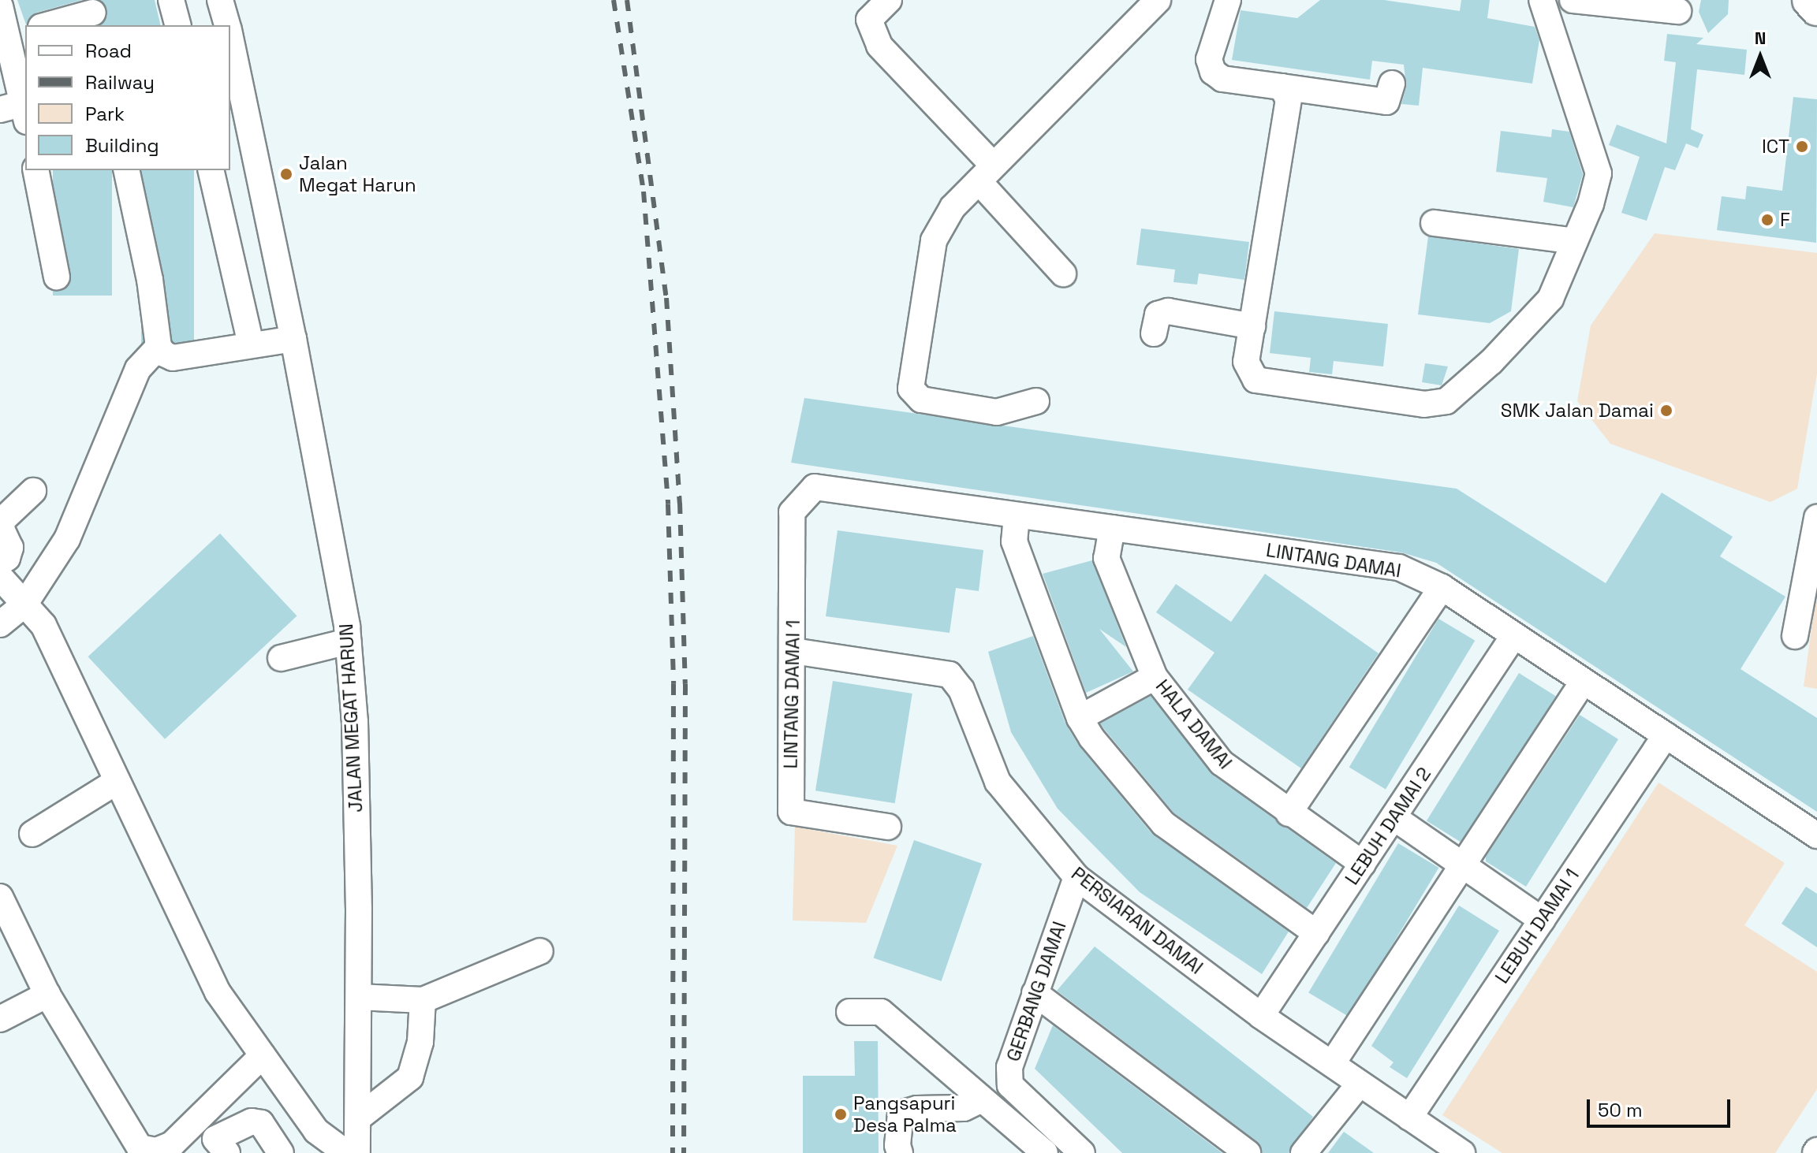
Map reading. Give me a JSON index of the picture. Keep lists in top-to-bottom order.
{
  "streets": {
    "street": [
      "LINTANG DAMAI",
      "LINTANG DAMAI 1",
      "JALAN MEGAT HARUN",
      "HALA DAMAI",
      "LEBUH DAMAI 2",
      "PERSIARAN DAMAI",
      "LEBUH DAMAI 1",
      "GERBANG DAMAI"
    ]
  },
  "crossings": [
    ["LINTANG DAMAI", "LINTANG DAMAI 1"],
    ["LINTANG DAMAI", "HALA DAMAI"],
    ["LINTANG DAMAI", "LEBUH DAMAI 2"],
    ["LINTANG DAMAI", "LEBUH DAMAI 1"],
    ["LINTANG DAMAI 1", "PERSIARAN DAMAI"],
    ["HALA DAMAI", "LEBUH DAMAI 2"],
    ["LEBUH DAMAI 2", "PERSIARAN DAMAI"],
    ["PERSIARAN DAMAI", "LEBUH DAMAI 1"],
    ["PERSIARAN DAMAI", "GERBANG DAMAI"]
  ],
  "places": [
    "ICT",
    "Jalan Megat Harun",
    "F",
    "SMK Jalan Damai",
    "Pangsapuri Desa Palma"
  ],
  "legend": [
    "Road",
    "Railway",
    "Park",
    "Building"
  ],
  "scale_bar": "50 m",
  "north": "top"
}
